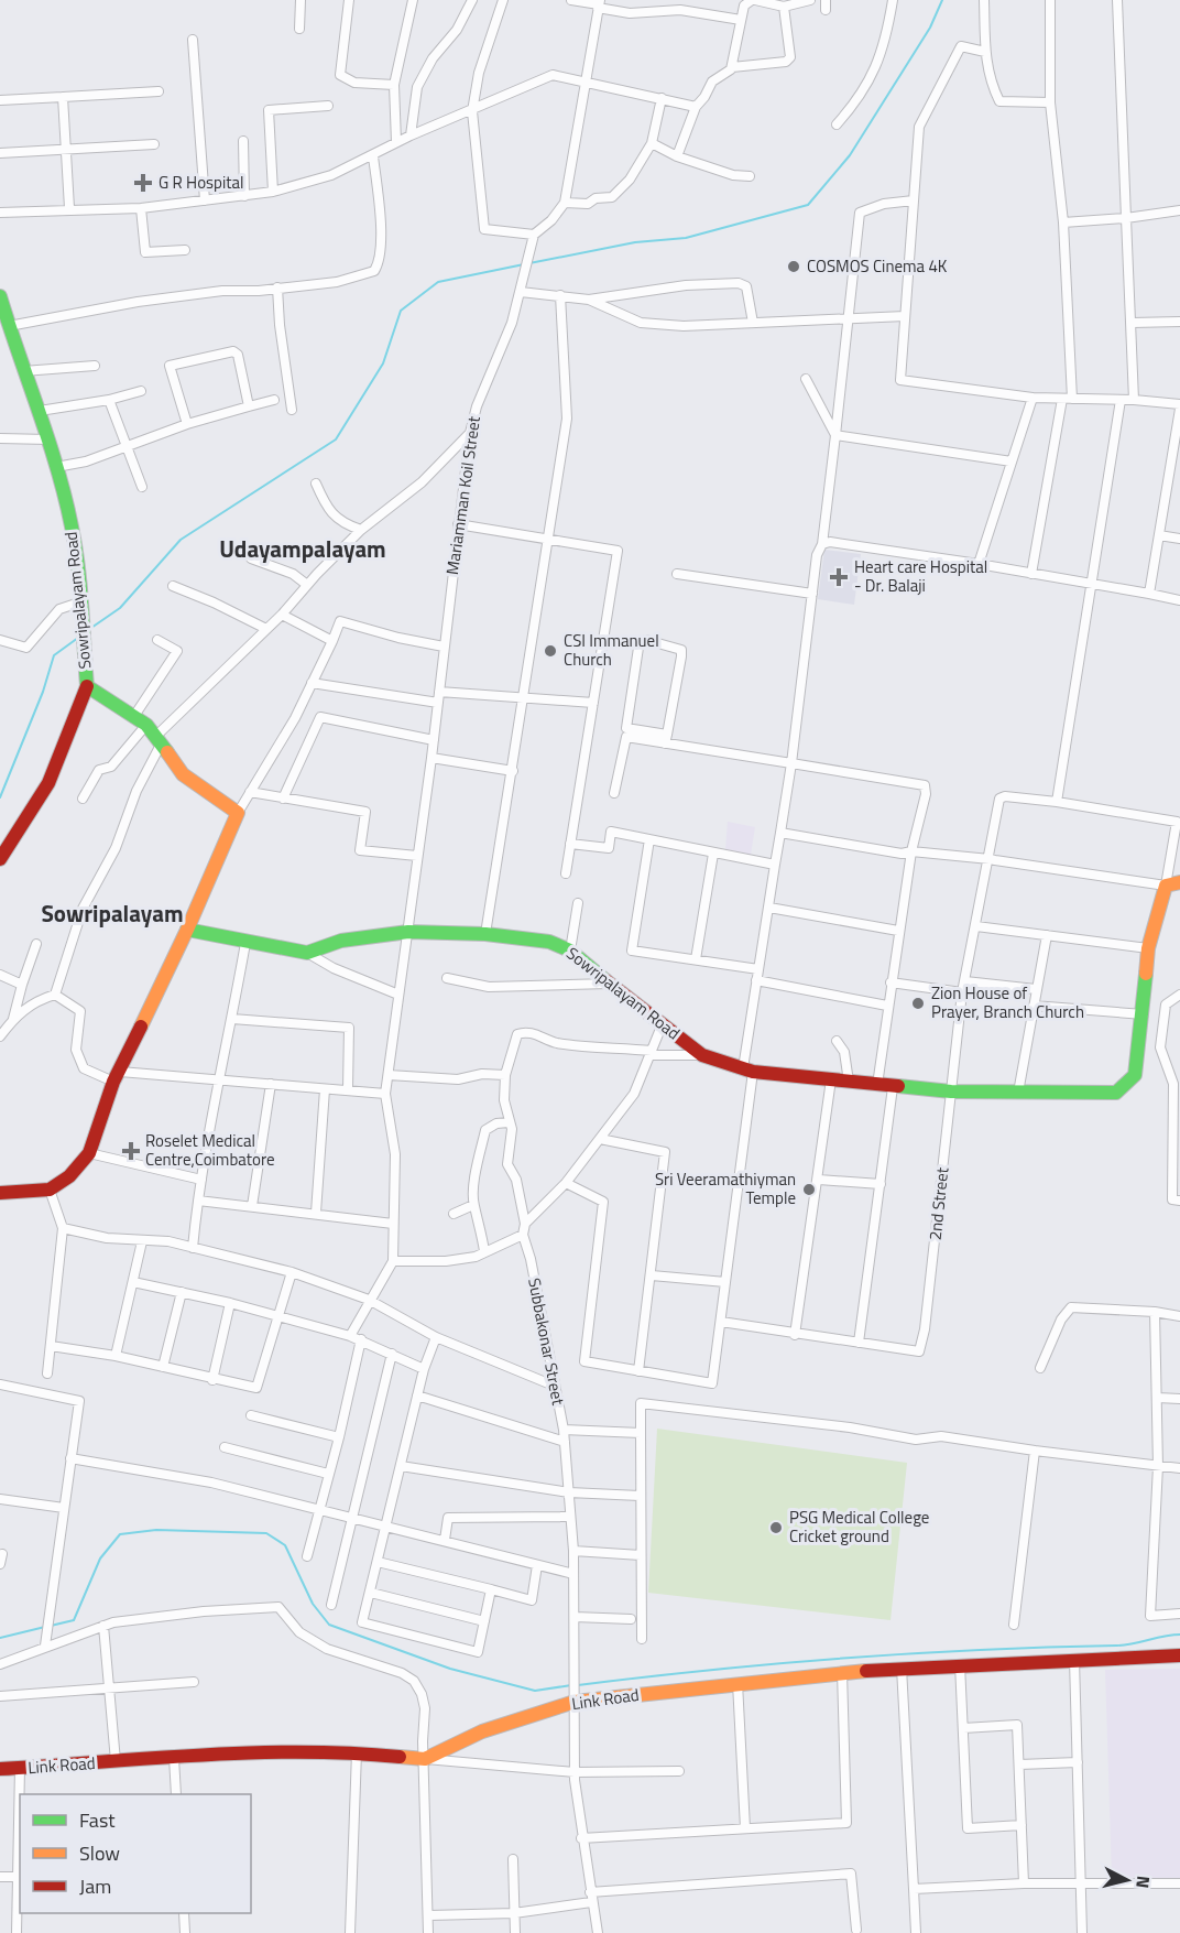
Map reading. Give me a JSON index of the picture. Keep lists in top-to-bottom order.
{
  "streets": {
    "street": [
      "Mariamman Koil Street",
      "Sowripalayam Road",
      "2nd Street",
      "Subbakonar Street",
      "Link Road"
    ]
  },
  "crossings": [
    ["Mariamman Koil Street", "Sowripalayam Road"],
    ["Sowripalayam Road", "2nd Street"],
    ["Subbakonar Street", "Link Road"]
  ],
  "districts": ["Udayampalayam", "Sowripalayam"],
  "places": {
    "health": ["G R Hospital", "Heart care Hospital - Dr. Balaji", "Roselet Medical Centre,Coimbatore"],
    "other": [
      "COSMOS Cinema 4K",
      "CSI Immanuel Church",
      "Zion House of Prayer, Branch Church",
      "Sri Veeramathiyman Temple",
      "PSG Medical College Cricket ground"
    ]
  },
  "legend": ["Fast", "Slow", "Jam"],
  "north": "right"
}
